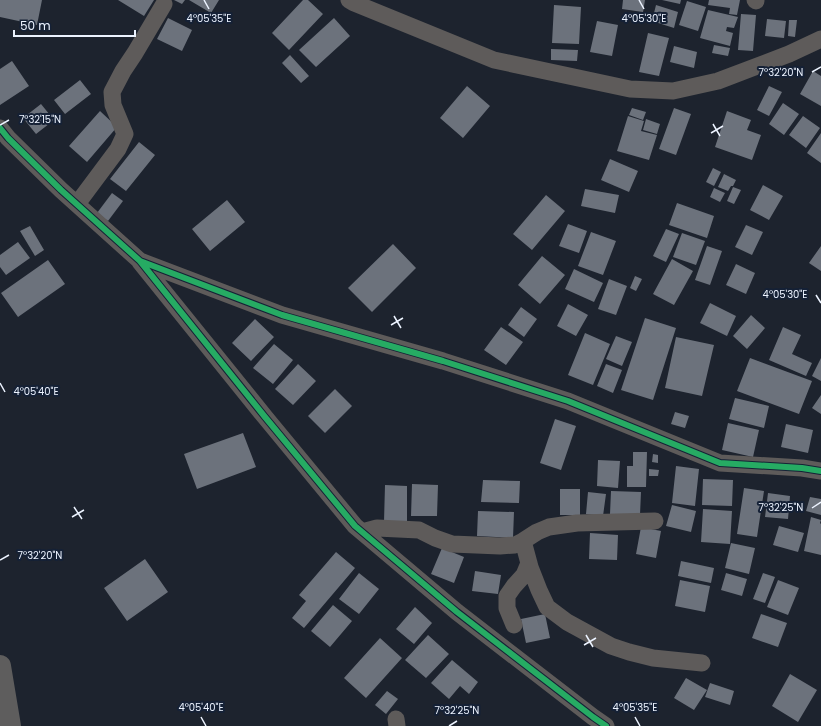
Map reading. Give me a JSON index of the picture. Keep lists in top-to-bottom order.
{
  "scale_bar": "50 m",
  "coordinates": [
    "4°05'35\"E",
    "4°05'30\"E",
    "7°32'20\"N",
    "7°32'15\"N",
    "4°05'40\"E",
    "7°32'25\"N"
  ]
}
